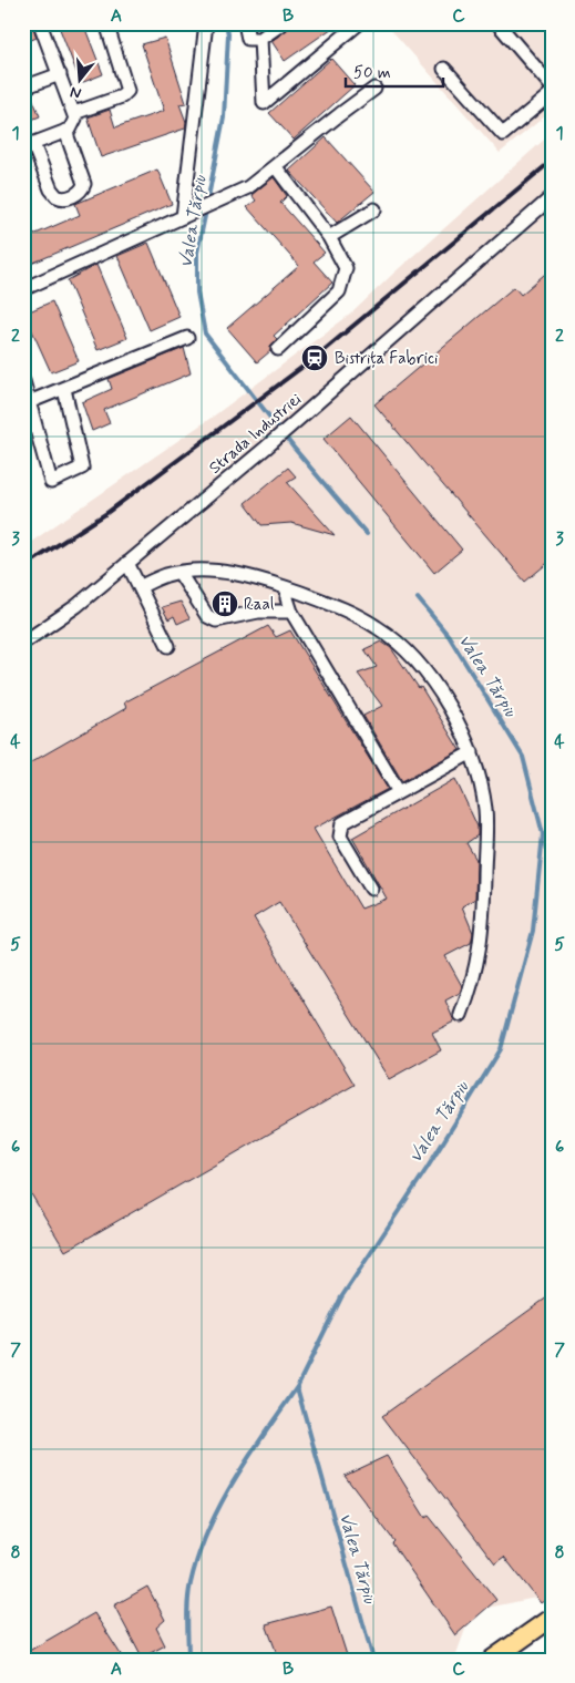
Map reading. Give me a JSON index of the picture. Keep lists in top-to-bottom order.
{
  "streets": {
    "street": ["Strada Industriei"]
  },
  "water": ["Valea Tărpiu"],
  "places": {
    "station": ["Bistrița Fabrici"],
    "building": ["Raal"]
  },
  "scale_bar": "50 m",
  "north": "bottom",
  "grid": {
    "columns": ["A", "B", "C"],
    "rows": [
      "1",
      "2",
      "3",
      "4",
      "5",
      "6",
      "7",
      "8"
    ]
  }
}
